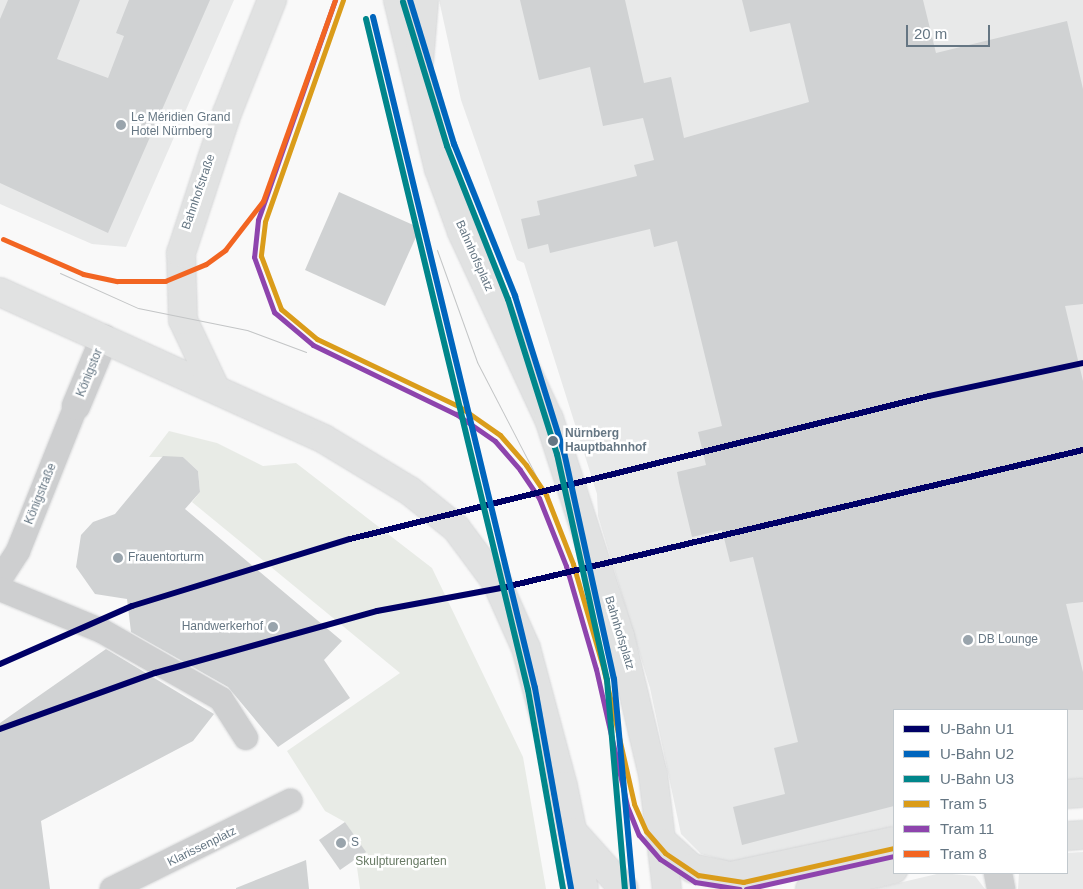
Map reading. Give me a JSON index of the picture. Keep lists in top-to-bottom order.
{
  "streets": {
    "main road": ["Bahnhofstraße", "Bahnhofsplatz"],
    "street": ["Königstor", "Königstraße", "Klarissenplatz"]
  },
  "crossings": [
    ["Königstor", "Königstraße"]
  ],
  "parks": ["Skulpturengarten"],
  "places": [
    "Le Méridien Grand Hotel Nürnberg",
    "Nürnberg Hauptbahnhof",
    "Frauentorturm",
    "Handwerkerhof",
    "DB Lounge",
    "S"
  ],
  "lines": [
    "metro line U2",
    "tram line 5",
    "tram line 11",
    "tram line 8",
    "metro line U3",
    "metro line U1"
  ],
  "legend": [
    "U-Bahn U1",
    "U-Bahn U2",
    "U-Bahn U3",
    "Tram 5",
    "Tram 11",
    "Tram 8"
  ],
  "scale_bar": "20 m"
}
